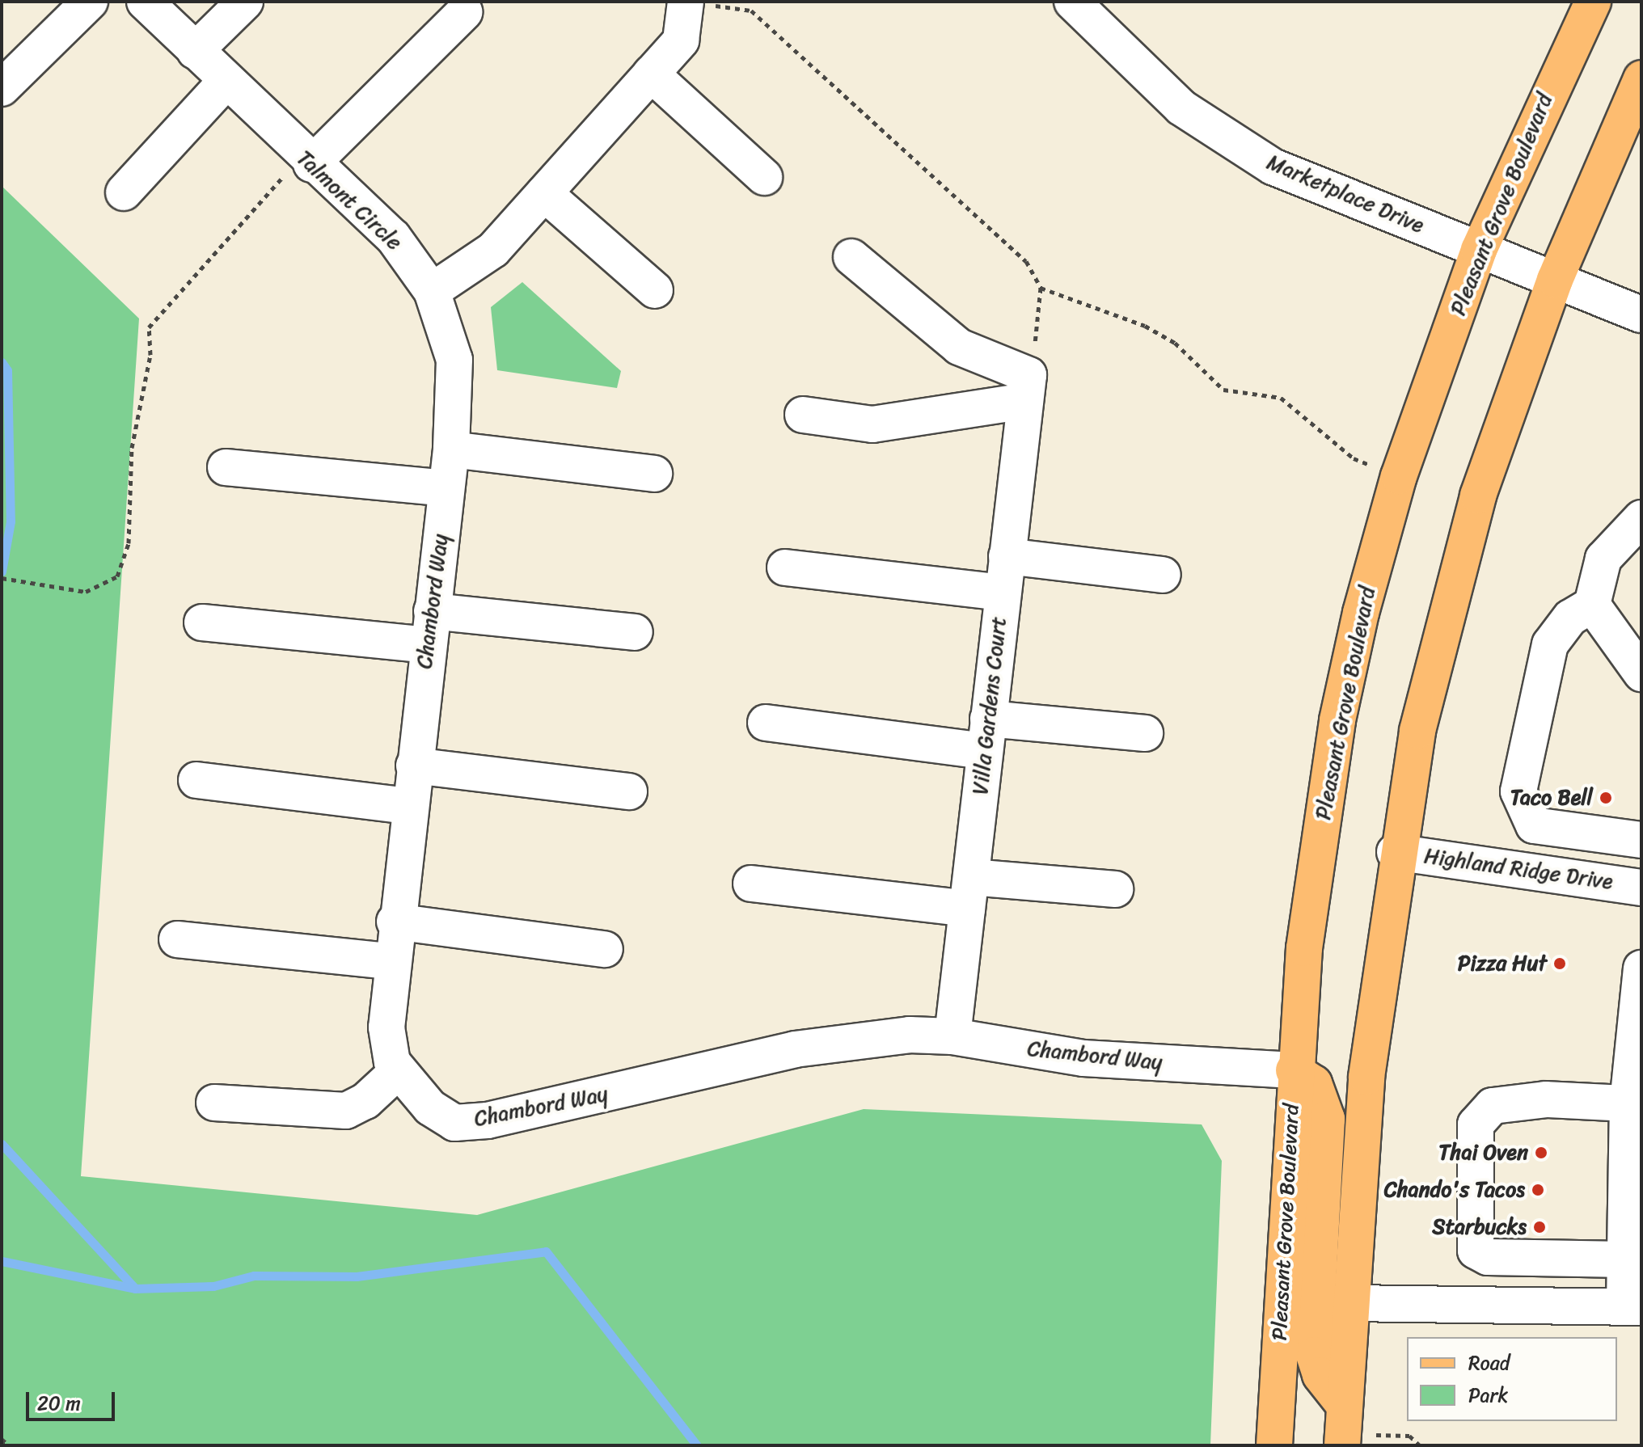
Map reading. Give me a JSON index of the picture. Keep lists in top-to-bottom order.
{
  "streets": {
    "main road": ["Pleasant Grove Boulevard"],
    "street": [
      "Marketplace Drive",
      "Talmont Circle",
      "Chambord Way",
      "Villa Gardens Court",
      "Highland Ridge Drive"
    ]
  },
  "crossings": [
    ["Marketplace Drive", "Pleasant Grove Boulevard"],
    ["Talmont Circle", "Chambord Way"],
    ["Pleasant Grove Boulevard", "Chambord Way"],
    ["Chambord Way", "Villa Gardens Court"]
  ],
  "places": [
    "Taco Bell",
    "Pizza Hut",
    "Thai Oven",
    "Chando's Tacos",
    "Starbucks"
  ],
  "legend": ["Road", "Park"],
  "scale_bar": "20 m"
}
